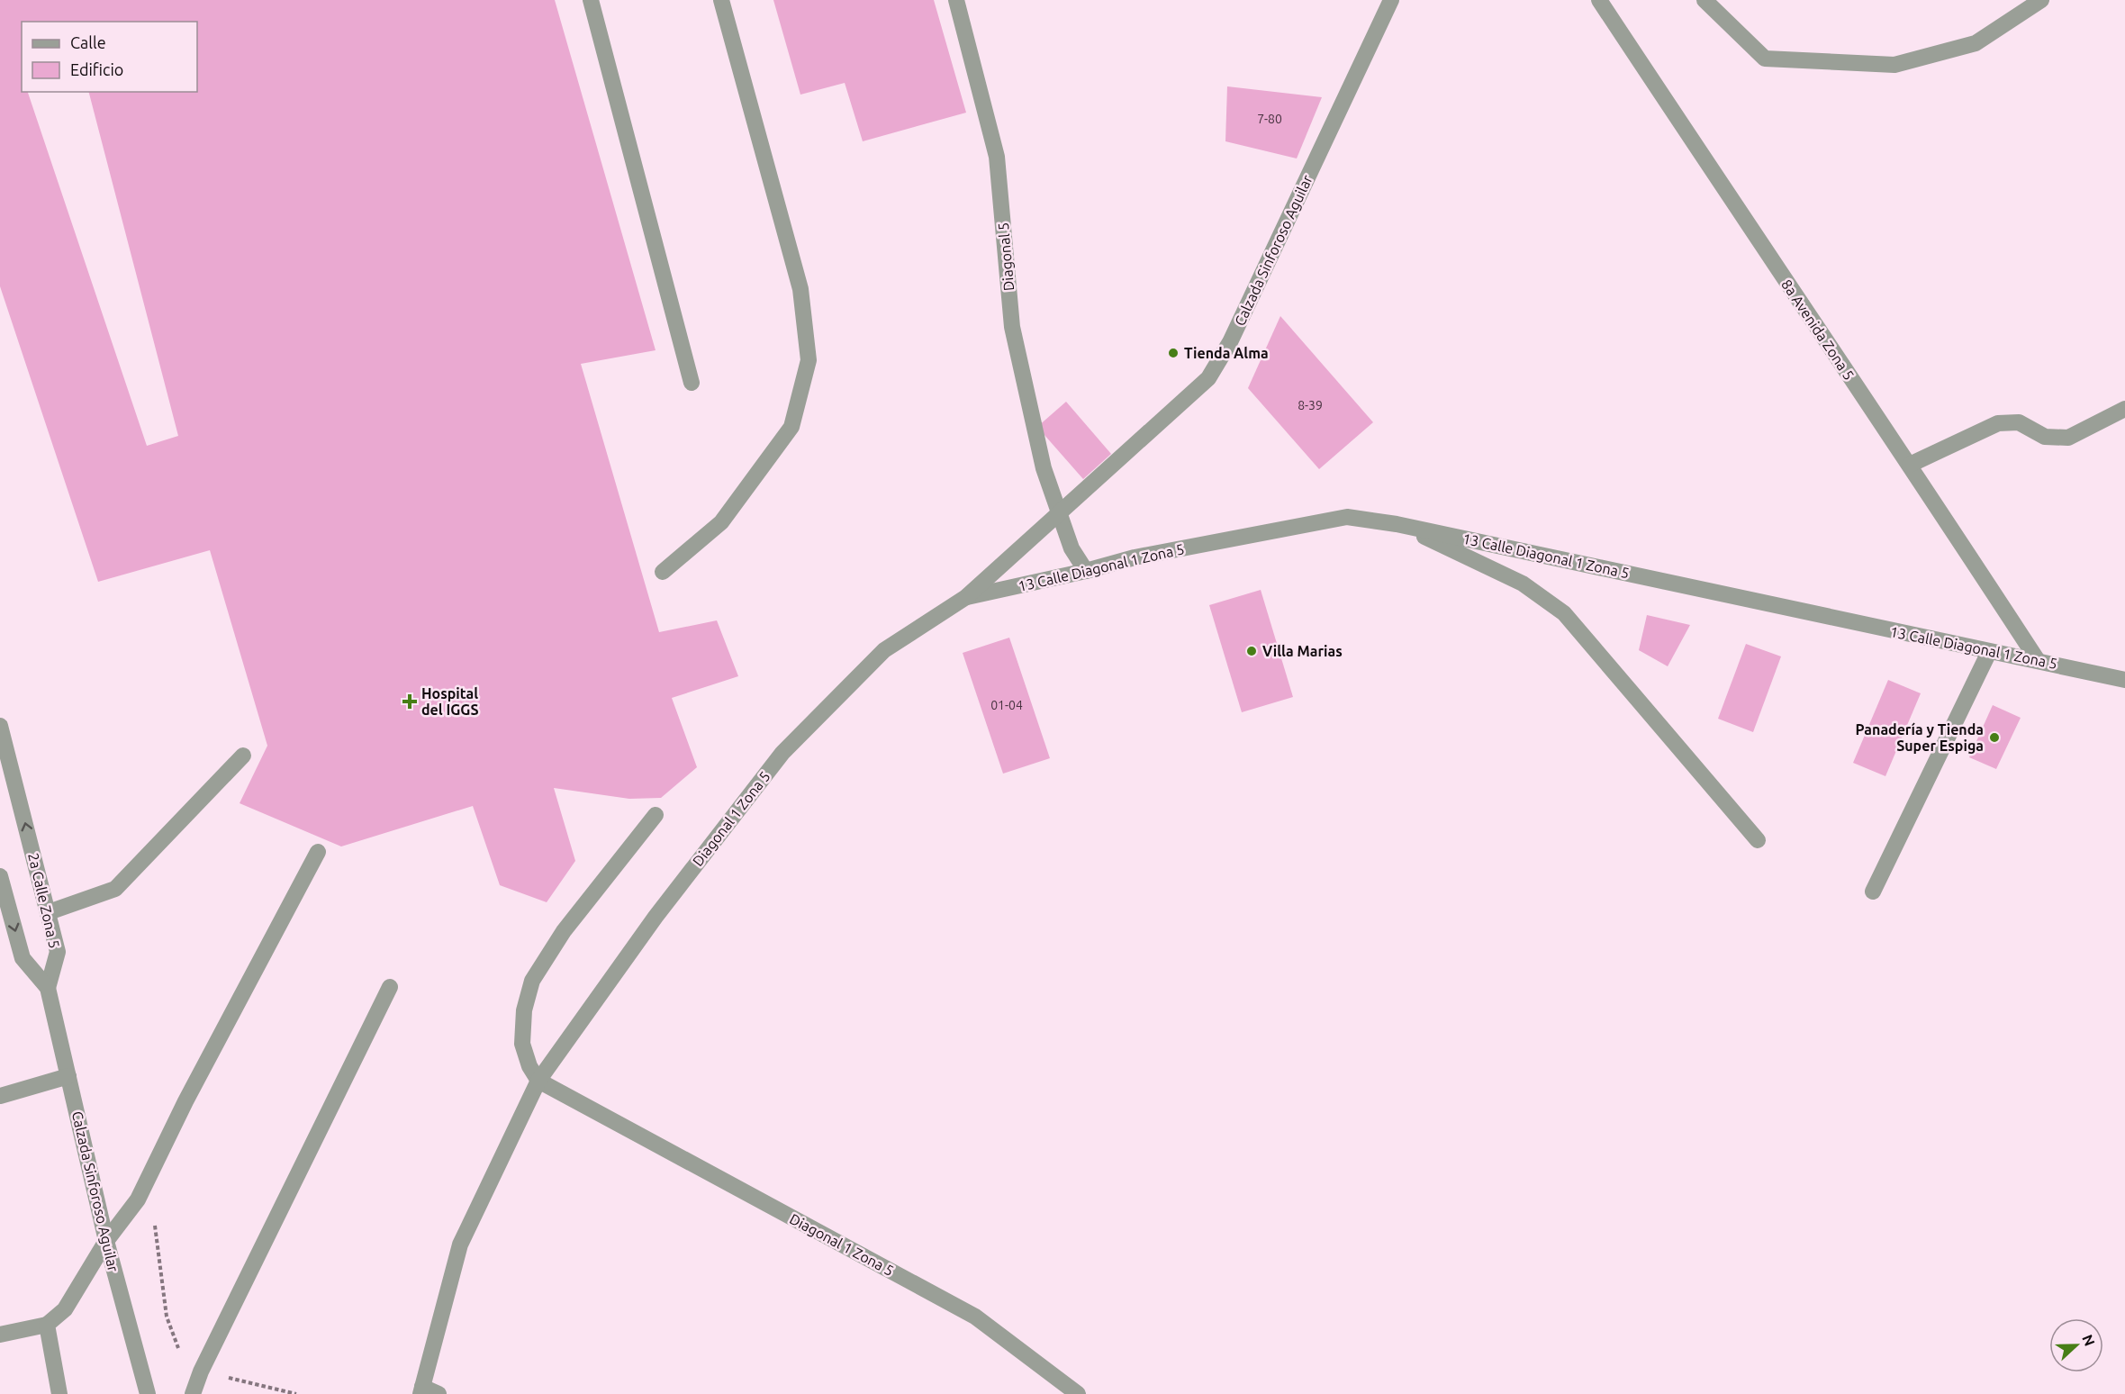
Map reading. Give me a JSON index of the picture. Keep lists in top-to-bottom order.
{
  "streets": {
    "street": [
      "Calzada Sinforoso Aguilar",
      "Diagonal 5",
      "8a Avenida Zona 5",
      "13 Calle Diagonal 1 Zona 5",
      "Diagonal 1 Zona 5",
      "2a Calle Zona 5"
    ]
  },
  "crossings": [
    ["Calzada Sinforoso Aguilar", "Diagonal 5"],
    ["Calzada Sinforoso Aguilar", "13 Calle Diagonal 1 Zona 5"],
    ["Calzada Sinforoso Aguilar", "Diagonal 1 Zona 5"],
    ["Calzada Sinforoso Aguilar", "2a Calle Zona 5"],
    ["Diagonal 5", "13 Calle Diagonal 1 Zona 5"],
    ["8a Avenida Zona 5", "13 Calle Diagonal 1 Zona 5"],
    ["13 Calle Diagonal 1 Zona 5", "Diagonal 1 Zona 5"]
  ],
  "one_way": ["2a Calle Zona 5"],
  "places": {
    "other": ["Tienda Alma", "Villa Marias", "Panadería y Tienda Super Espiga"],
    "health": ["Hospital del IGGS"]
  },
  "house_numbers": ["7-80", "8-39", "01-04"],
  "legend": ["Calle", "Edificio"],
  "north": "right"
}
